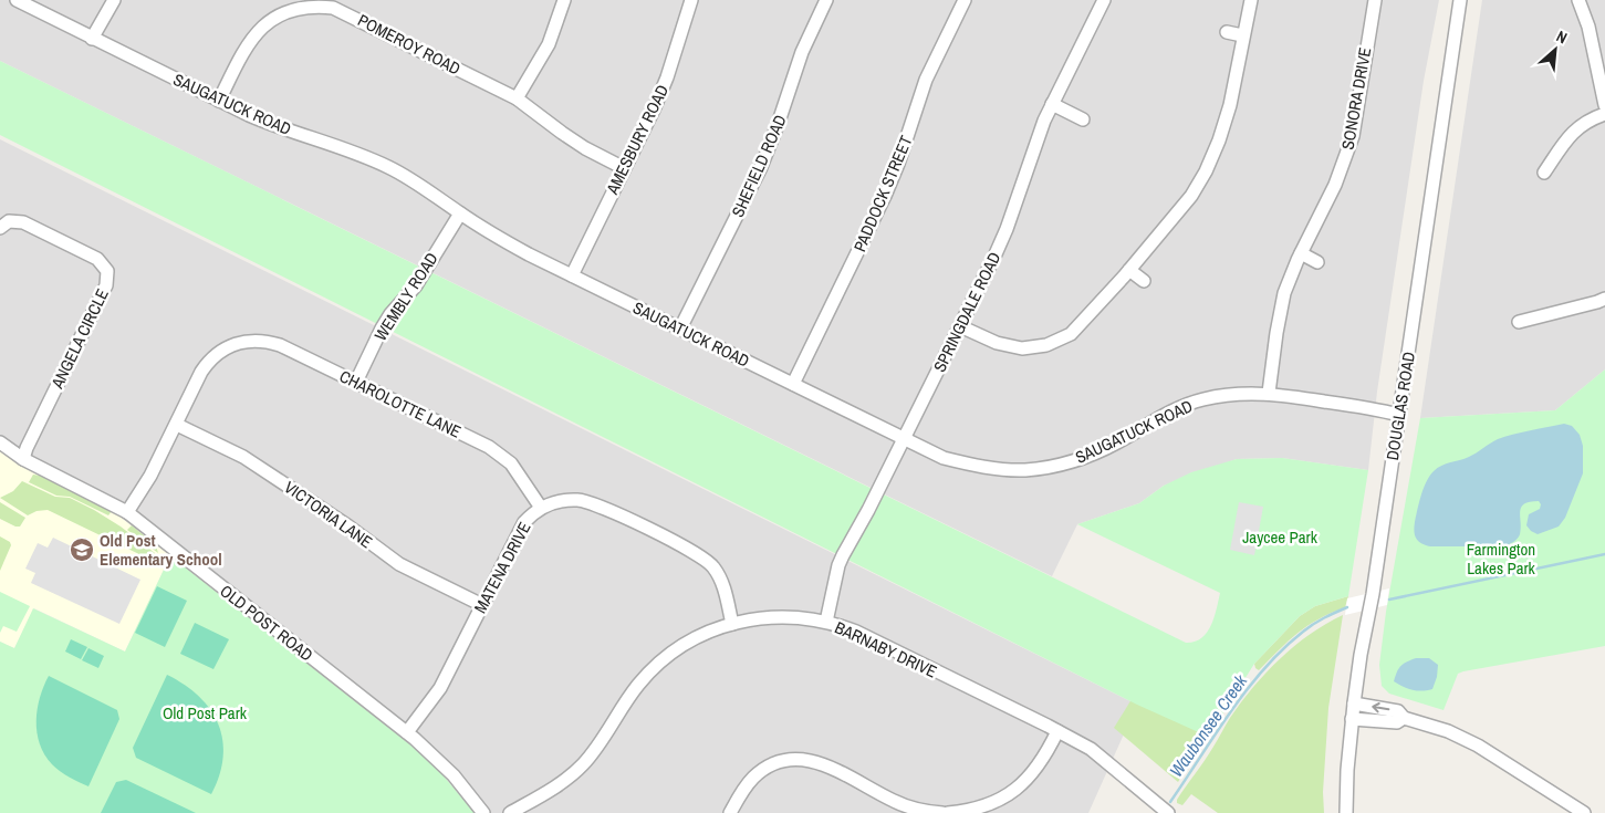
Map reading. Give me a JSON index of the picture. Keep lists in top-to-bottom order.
{
  "streets": {
    "street": [
      "POMEROY ROAD",
      "SONORA DRIVE",
      "SAUGATUCK ROAD",
      "AMESBURY ROAD",
      "SHEFIELD ROAD",
      "PADDOCK STREET",
      "WEMBLY ROAD",
      "SPRINGDALE ROAD",
      "ANGELA CIRCLE",
      "CHAROLOTTE LANE",
      "DOUGLAS ROAD",
      "VICTORIA LANE",
      "MATENA DRIVE",
      "OLD POST ROAD",
      "BARNABY DRIVE"
    ]
  },
  "crossings": [
    ["POMEROY ROAD", "SAUGATUCK ROAD"],
    ["POMEROY ROAD", "AMESBURY ROAD"],
    ["SONORA DRIVE", "SAUGATUCK ROAD"],
    ["SAUGATUCK ROAD", "AMESBURY ROAD"],
    ["SAUGATUCK ROAD", "SHEFIELD ROAD"],
    ["SAUGATUCK ROAD", "PADDOCK STREET"],
    ["SAUGATUCK ROAD", "WEMBLY ROAD"],
    ["SAUGATUCK ROAD", "SPRINGDALE ROAD"],
    ["SAUGATUCK ROAD", "DOUGLAS ROAD"],
    ["WEMBLY ROAD", "CHAROLOTTE LANE"],
    ["SPRINGDALE ROAD", "BARNABY DRIVE"],
    ["ANGELA CIRCLE", "OLD POST ROAD"],
    ["CHAROLOTTE LANE", "VICTORIA LANE"],
    ["CHAROLOTTE LANE", "MATENA DRIVE"],
    ["CHAROLOTTE LANE", "OLD POST ROAD"],
    ["VICTORIA LANE", "MATENA DRIVE"],
    ["MATENA DRIVE", "OLD POST ROAD"],
    ["MATENA DRIVE", "BARNABY DRIVE"]
  ],
  "water": ["Waubonsee Creek"],
  "parks": ["Jaycee Park", "Farmington Lakes Park", "Old Post Park"],
  "places": {
    "school or university": ["Old Post Elementary School"]
  },
  "north": "top right"
}
